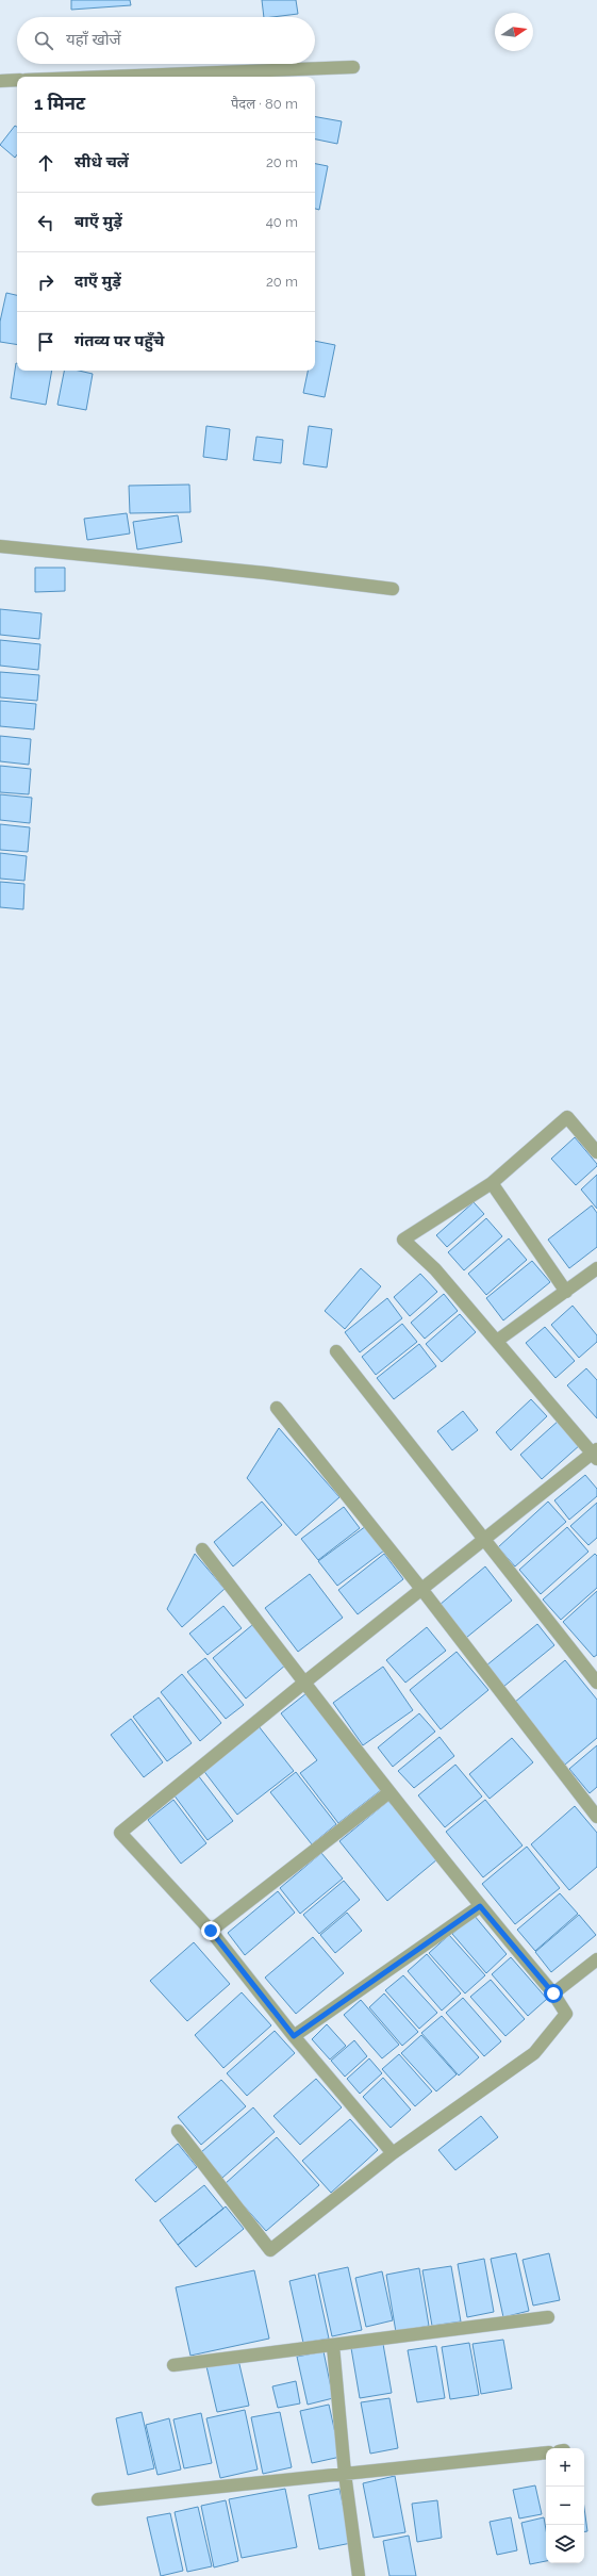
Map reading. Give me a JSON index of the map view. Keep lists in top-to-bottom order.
{
  "north": "right",
  "page": {
    "search": "यहाँ खोजें",
    "heading": ["1 मिनट", "पैदल · 80 m"],
    "list": [
      ["सीधे चलें", "20 m"],
      ["बाएँ मुड़ें", "40 m"],
      ["दाएँ मुड़ें", "20 m"],
      "गंतव्य पर पहुँचे"
    ],
    "map_buttons": ["+", "−"]
  }
}
